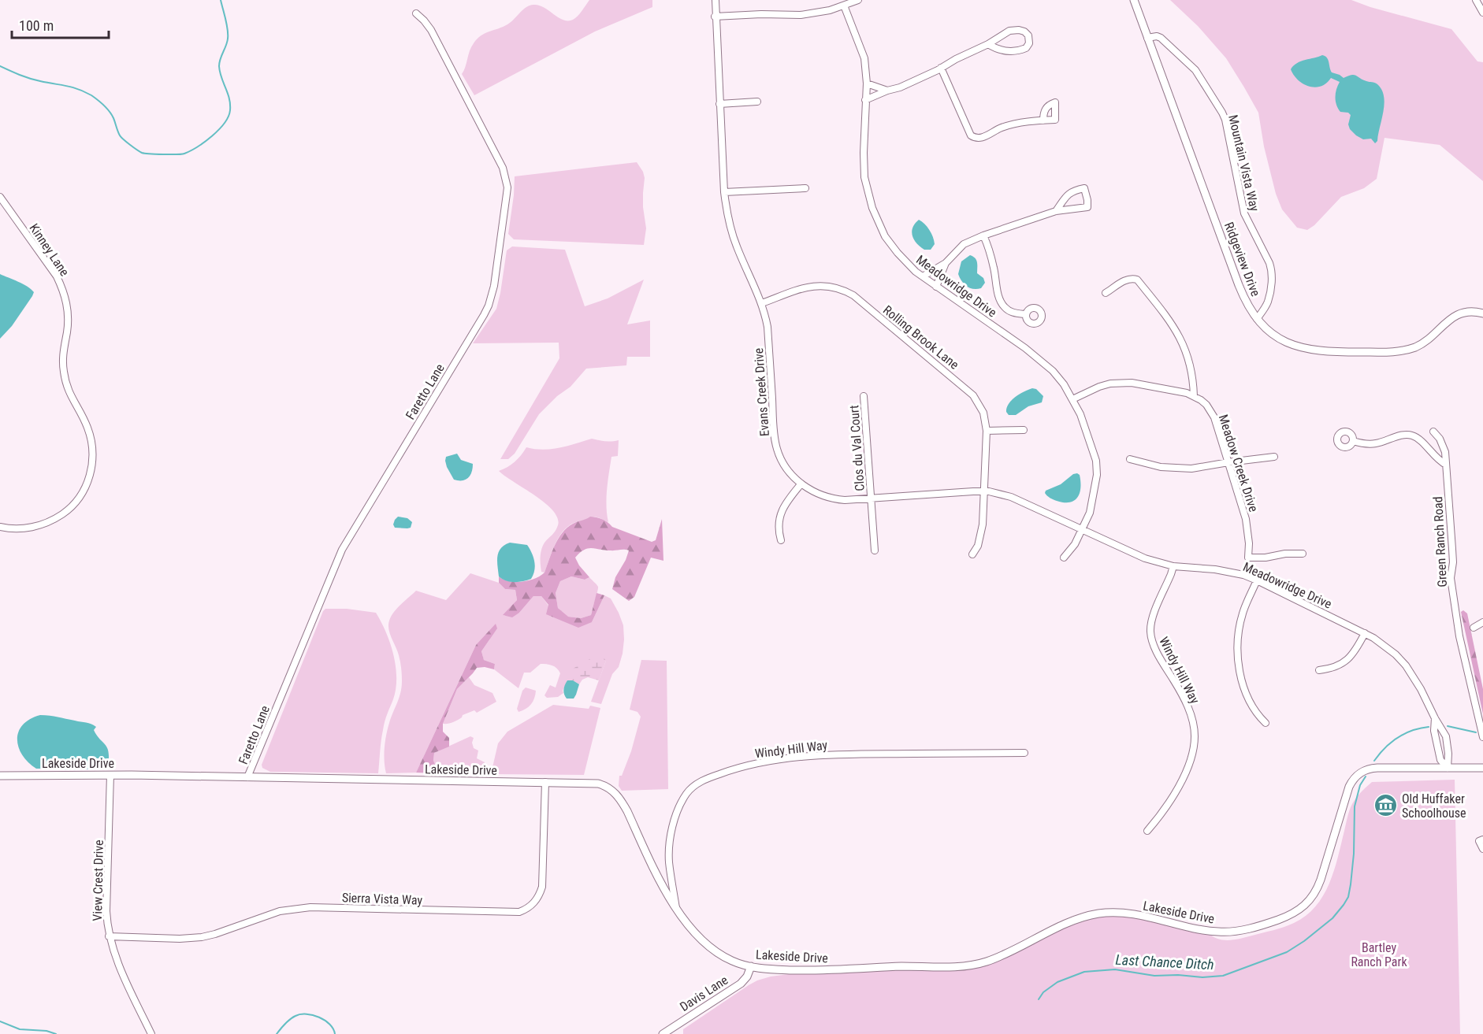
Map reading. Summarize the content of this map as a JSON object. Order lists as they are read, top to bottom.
{
  "streets": {
    "street": [
      "Mountain Vista Way",
      "Kinney Lane",
      "Ridgeview Drive",
      "Meadowridge Drive",
      "Rolling Brook Lane",
      "Faretto Lane",
      "Evans Creek Drive",
      "Clos du Val Court",
      "Meadow Creek Drive",
      "Green Ranch Road",
      "Windy Hill Way",
      "Lakeside Drive",
      "View Crest Drive",
      "Sierra Vista Way",
      "Davis Lane"
    ]
  },
  "crossings": [
    ["Mountain Vista Way", "Ridgeview Drive"],
    ["Meadowridge Drive", "Evans Creek Drive"],
    ["Meadowridge Drive", "Meadow Creek Drive"],
    ["Meadowridge Drive", "Windy Hill Way"],
    ["Rolling Brook Lane", "Evans Creek Drive"],
    ["Faretto Lane", "Lakeside Drive"],
    ["Evans Creek Drive", "Clos du Val Court"],
    ["Windy Hill Way", "Lakeside Drive"],
    ["Lakeside Drive", "View Crest Drive"],
    ["Lakeside Drive", "Sierra Vista Way"],
    ["Lakeside Drive", "Davis Lane"],
    ["View Crest Drive", "Sierra Vista Way"]
  ],
  "water": ["Last Chance Ditch"],
  "parks": ["Bartley Ranch Park"],
  "places": {
    "museum": ["Old Huffaker Schoolhouse"]
  },
  "scale_bar": "100 m"
}
